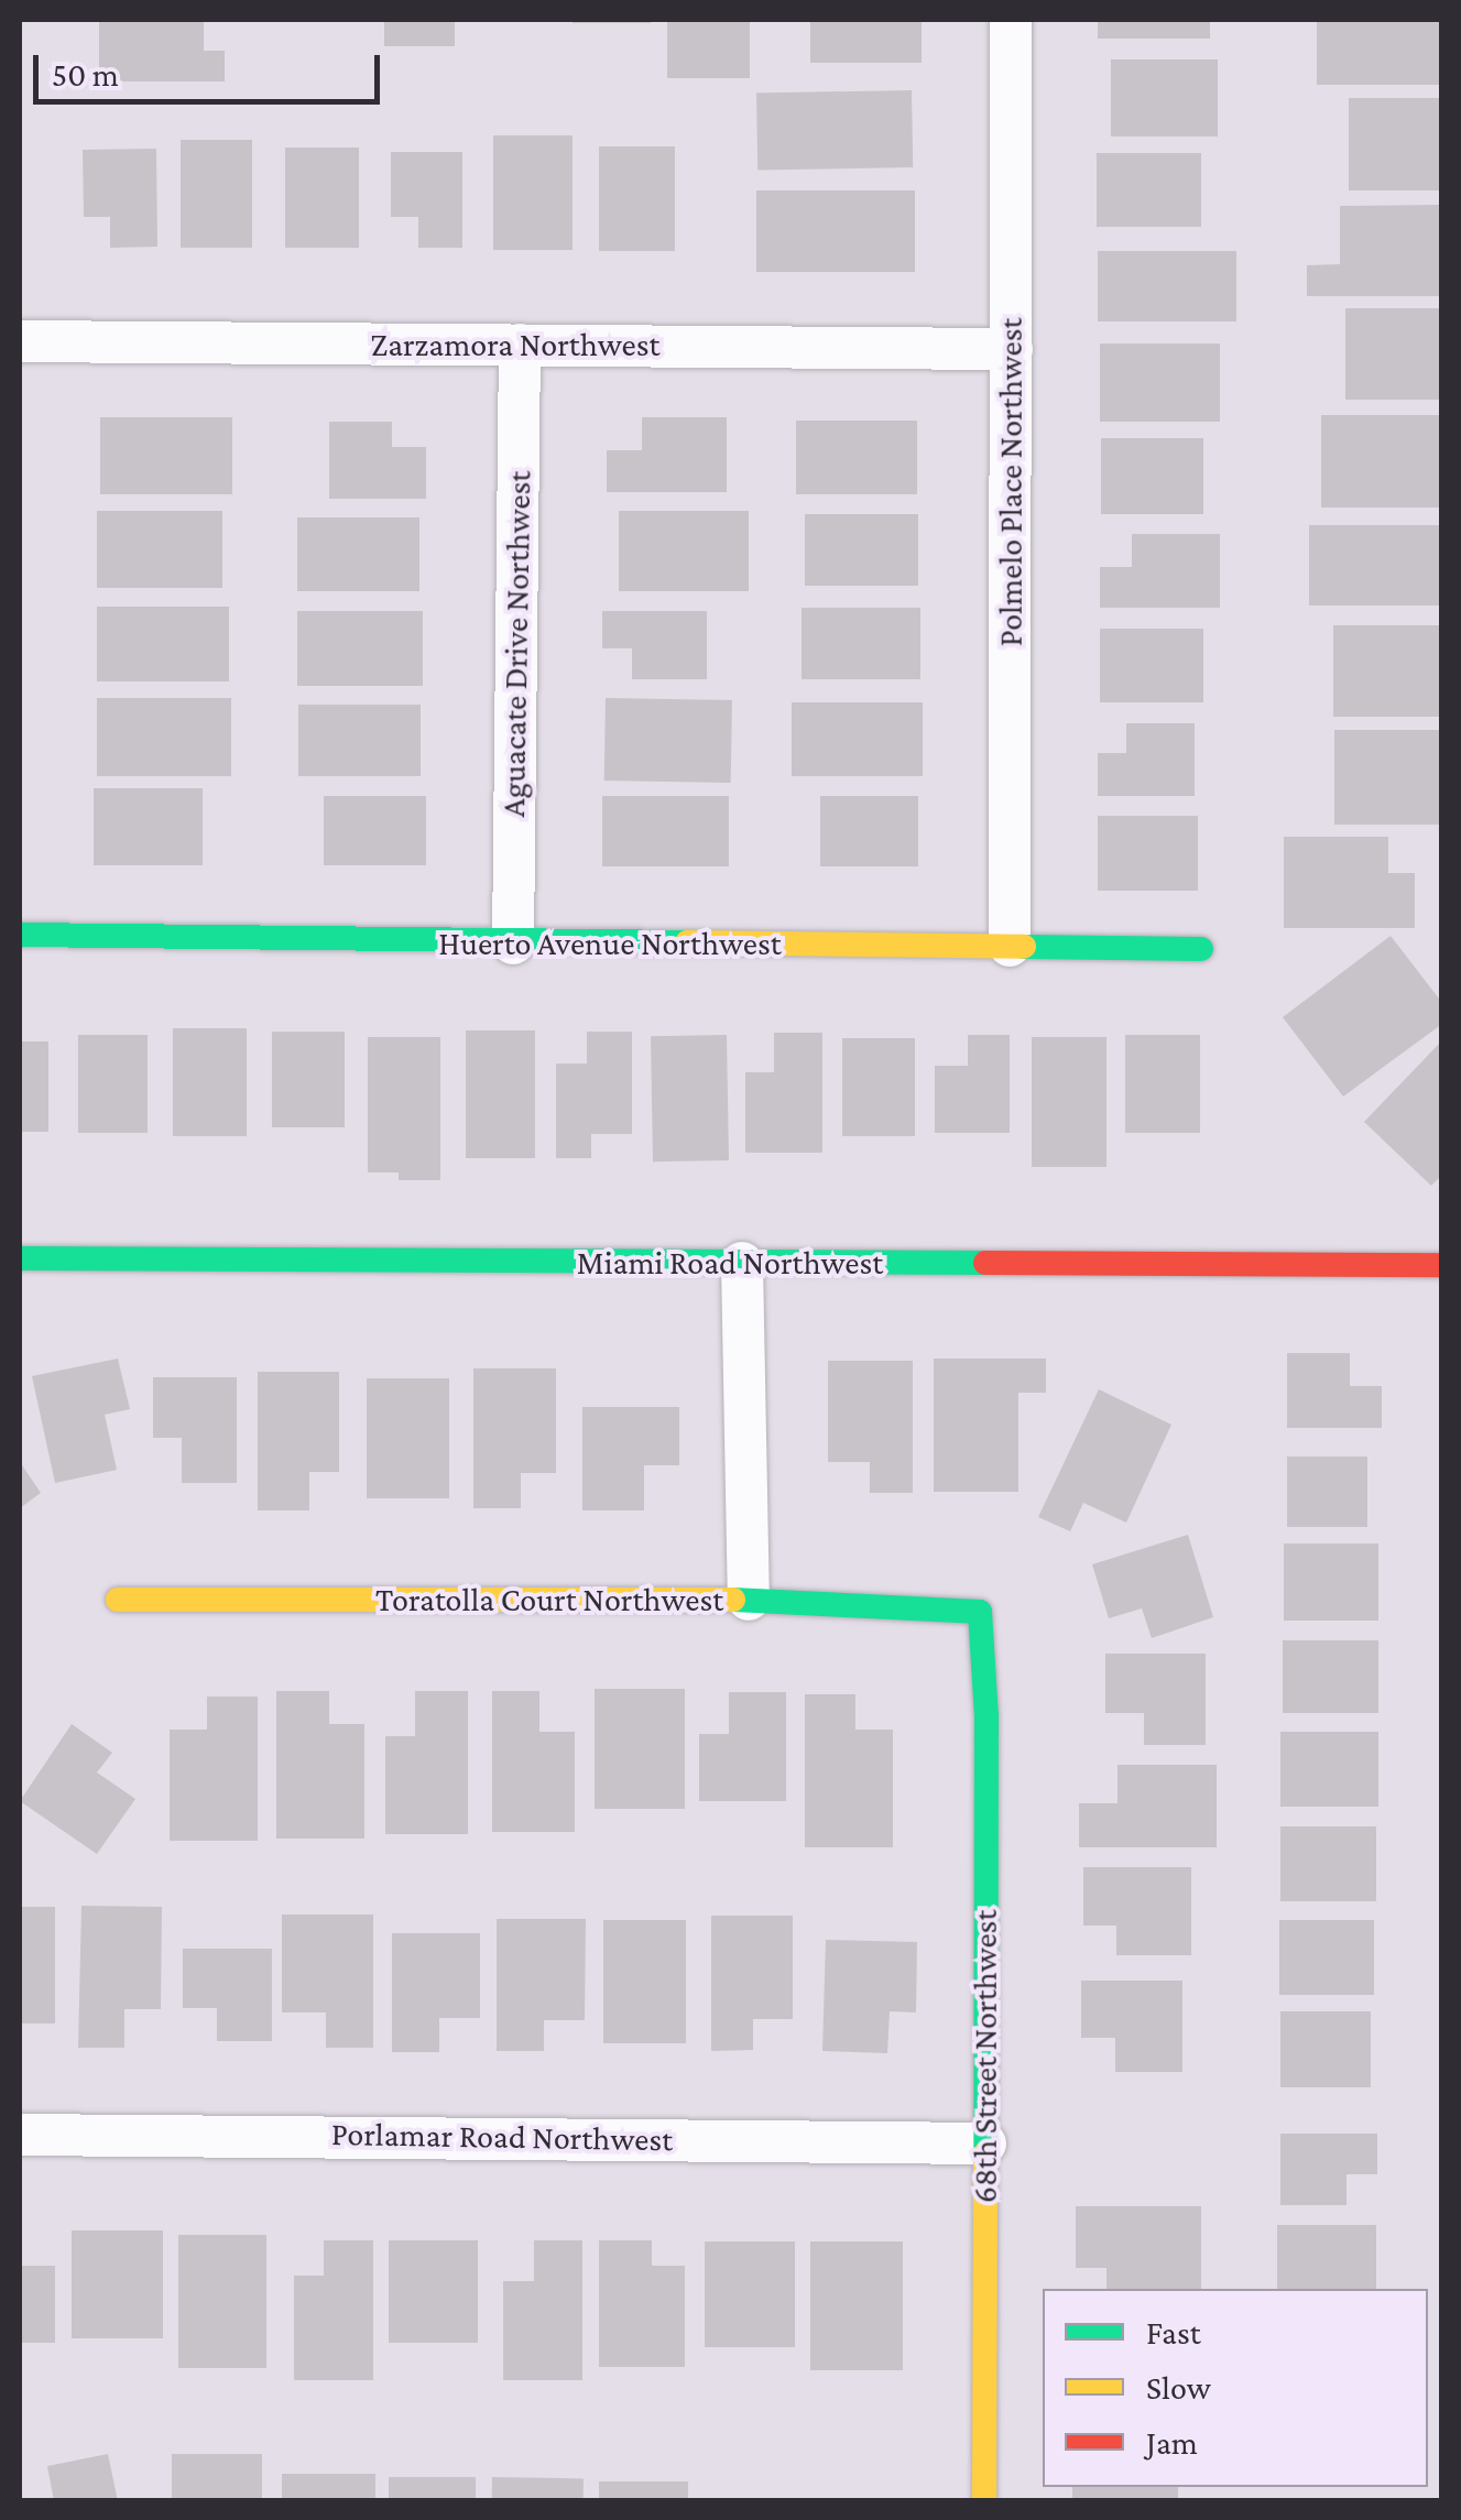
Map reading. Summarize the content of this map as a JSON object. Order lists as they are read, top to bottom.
{
  "streets": {
    "street": [
      "Zarzamora Northwest",
      "Polmelo Place Northwest",
      "Aguacate Drive Northwest",
      "Huerto Avenue Northwest",
      "Miami Road Northwest",
      "Toratolla Court Northwest",
      "68th Street Northwest",
      "Porlamar Road Northwest"
    ]
  },
  "crossings": [
    ["Zarzamora Northwest", "Polmelo Place Northwest"],
    ["Zarzamora Northwest", "Aguacate Drive Northwest"],
    ["Polmelo Place Northwest", "Huerto Avenue Northwest"],
    ["Aguacate Drive Northwest", "Huerto Avenue Northwest"],
    ["Toratolla Court Northwest", "68th Street Northwest"],
    ["68th Street Northwest", "Porlamar Road Northwest"]
  ],
  "legend": ["Fast", "Slow", "Jam"],
  "scale_bar": "50 m"
}
